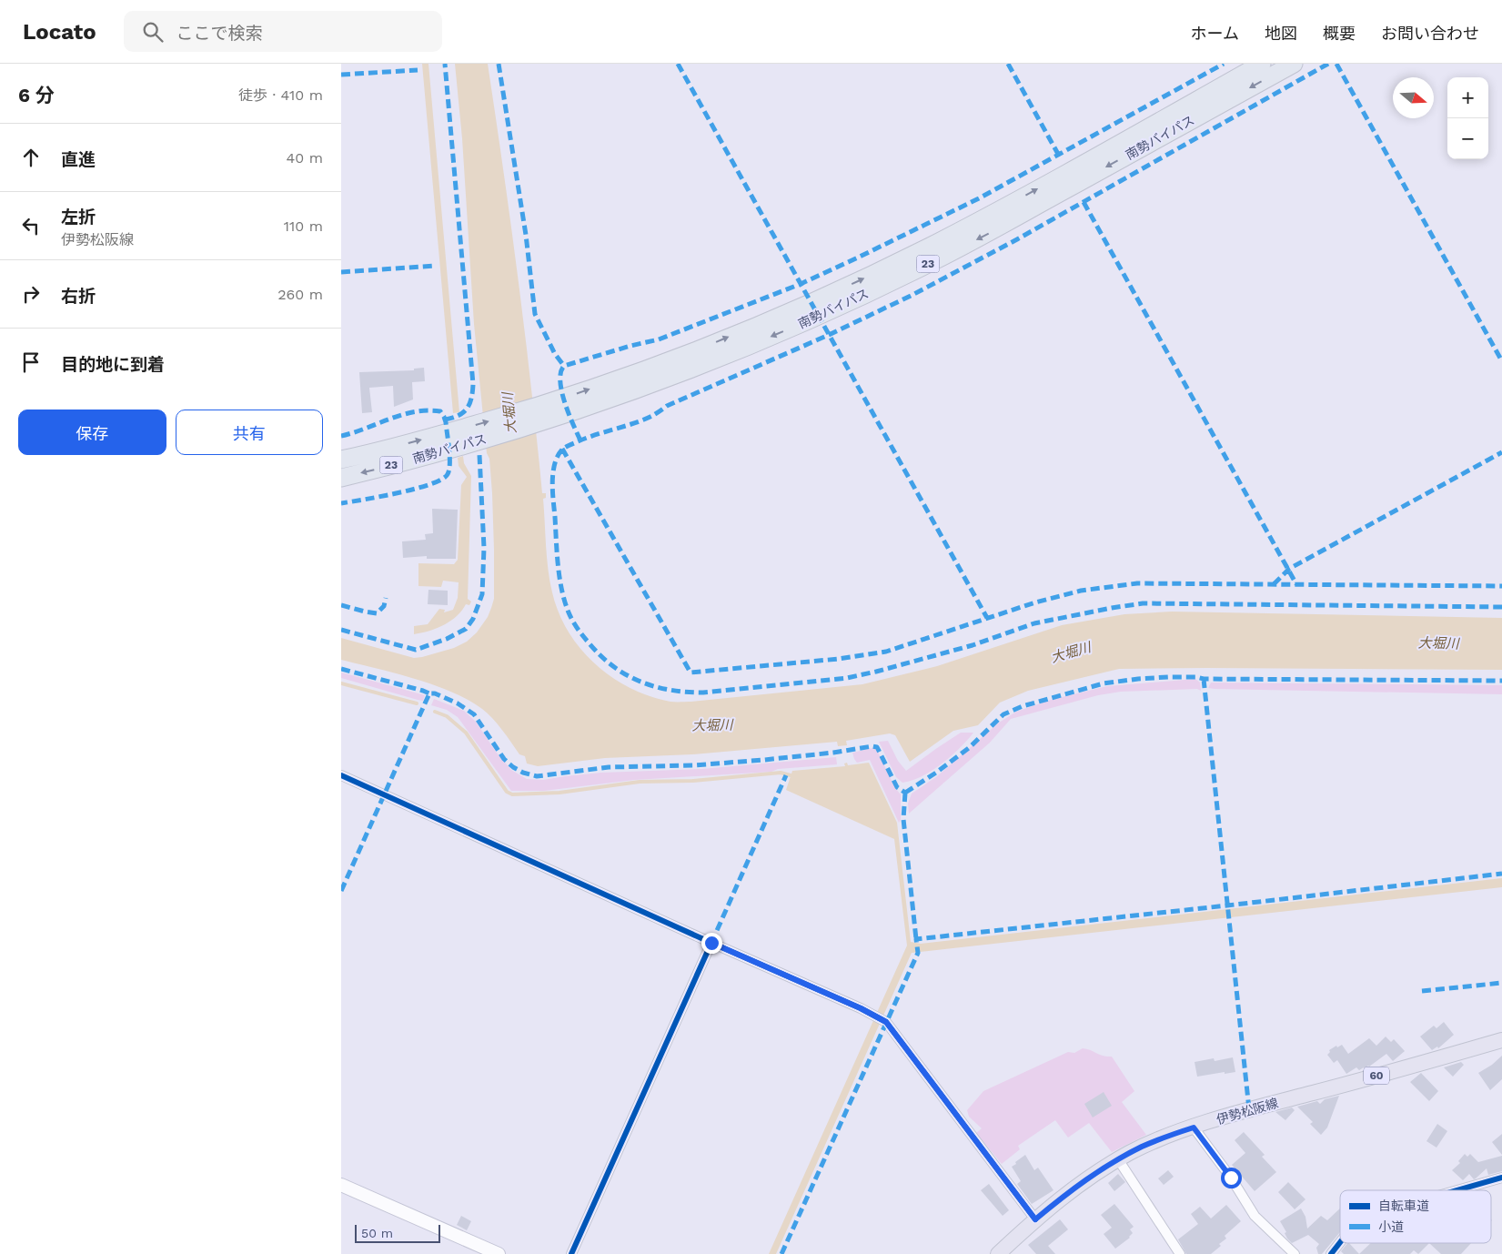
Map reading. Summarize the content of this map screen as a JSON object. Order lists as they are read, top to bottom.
{
  "streets": {
    "highway": ["南勢バイパス", "23"],
    "main road": ["60", "伊勢松阪線"]
  },
  "water": ["大堀川"],
  "legend": ["自転車道", "小道"],
  "scale_bar": "50 m",
  "north": "right",
  "page": {
    "header": "Locato",
    "search": "ここで検索",
    "nav": [
      "ホーム",
      "地図",
      "概要",
      "お問い合わせ"
    ],
    "heading": ["6 分", "徒歩 · 410 m"],
    "map_buttons": ["+", "−"],
    "list": [
      ["直進", "40 m"],
      ["左折", "伊勢松阪線", "110 m"],
      ["右折", "260 m"],
      "目的地に到着"
    ],
    "buttons": ["保存", "共有"],
    "scale": "50 m"
  }
}
